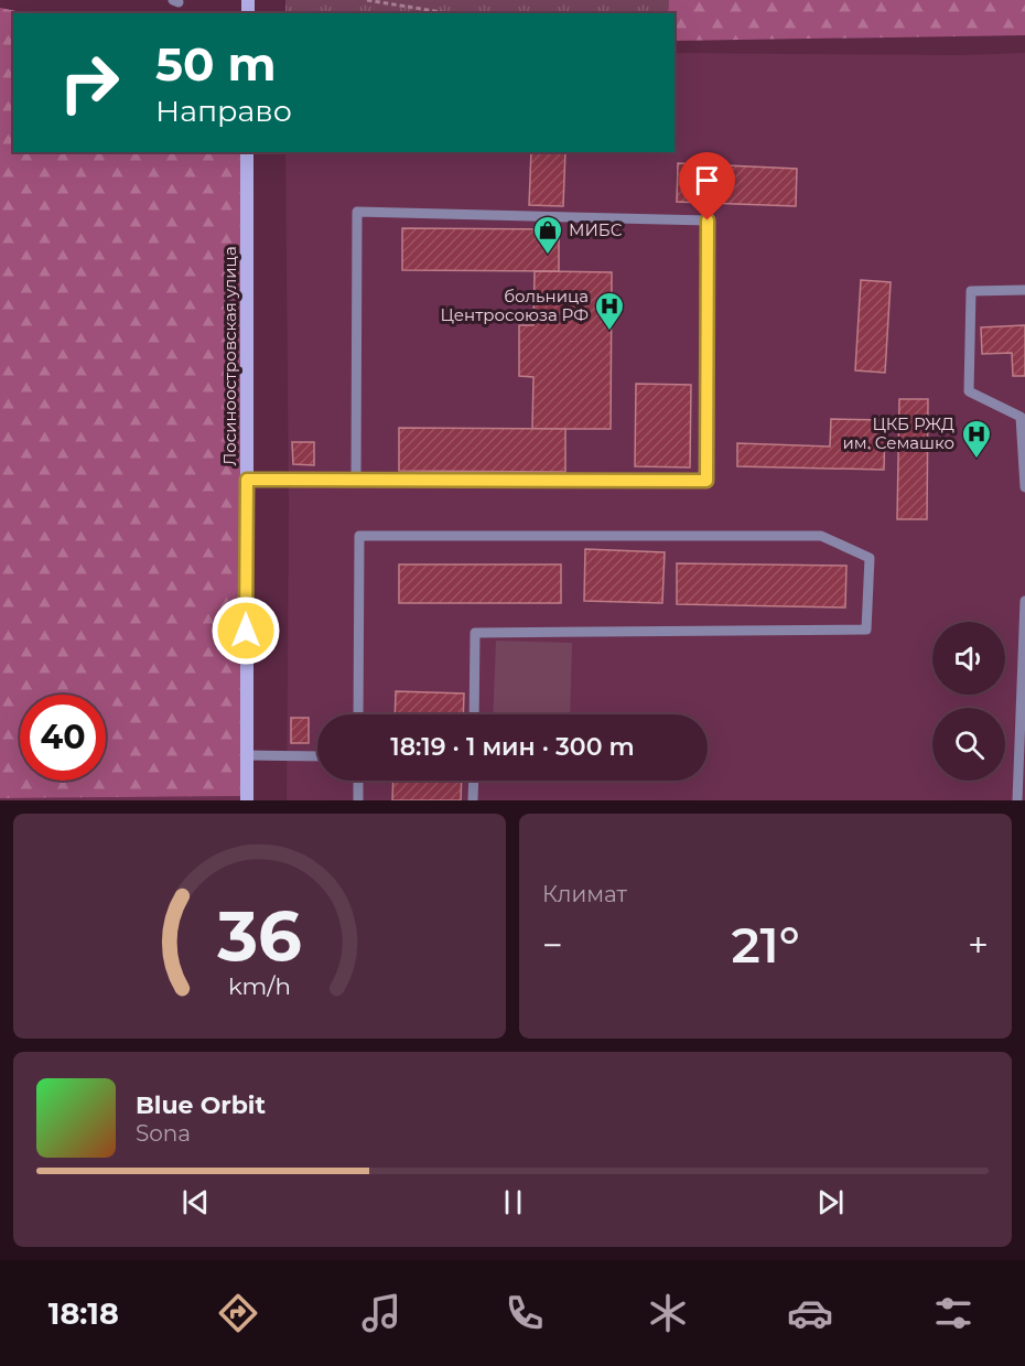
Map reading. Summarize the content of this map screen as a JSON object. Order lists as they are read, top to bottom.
{
  "streets": {
    "street": ["Лосиноостровская улица"]
  },
  "places": {
    "shop": ["МИБС"],
    "hospital": ["больница Центросоюза РФ", "ЦКБ РЖД им. Семашко"]
  },
  "page": {
    "turn": ["50 m", "Направо"],
    "limit": "40",
    "trip": "18:19 · 1 мин · 300 m",
    "tile": "Климат",
    "heat": ["−", "21°", "+"],
    "song": ["Blue Orbit", "Sona"],
    "tabs": "18:18",
    "gauge": ["36", "km/h"]
  }
}
